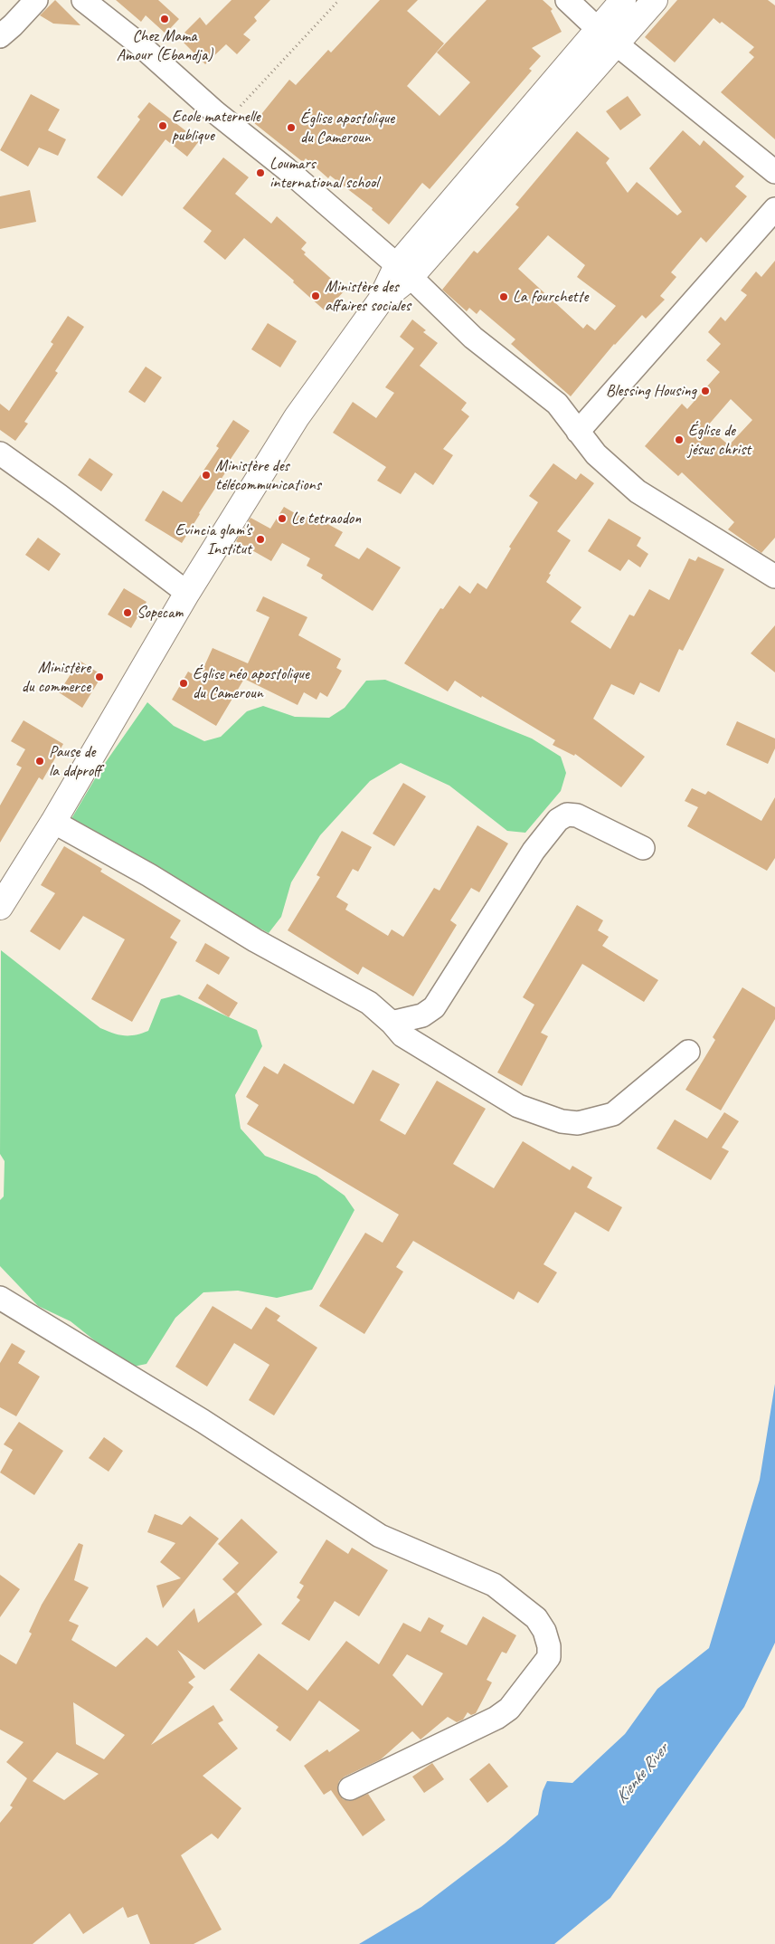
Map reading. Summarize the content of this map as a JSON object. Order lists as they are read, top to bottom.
{
  "water": ["Kienke River"],
  "places": [
    "Chez Mama Amour (Ebandja)",
    "Ecole maternelle publique",
    "Église apostolique du Cameroun",
    "Loumars international school",
    "Ministère des affaires sociales",
    "La fourchette",
    "Blessing Housing",
    "Église de jésus christ",
    "Ministère des télécommunications",
    "Le tetraodon",
    "Evincia glam's Institut",
    "Sopecam",
    "Ministère du commerce",
    "Église néo apostolique du Cameroun",
    "Pause de la ddproff"
  ]
}
